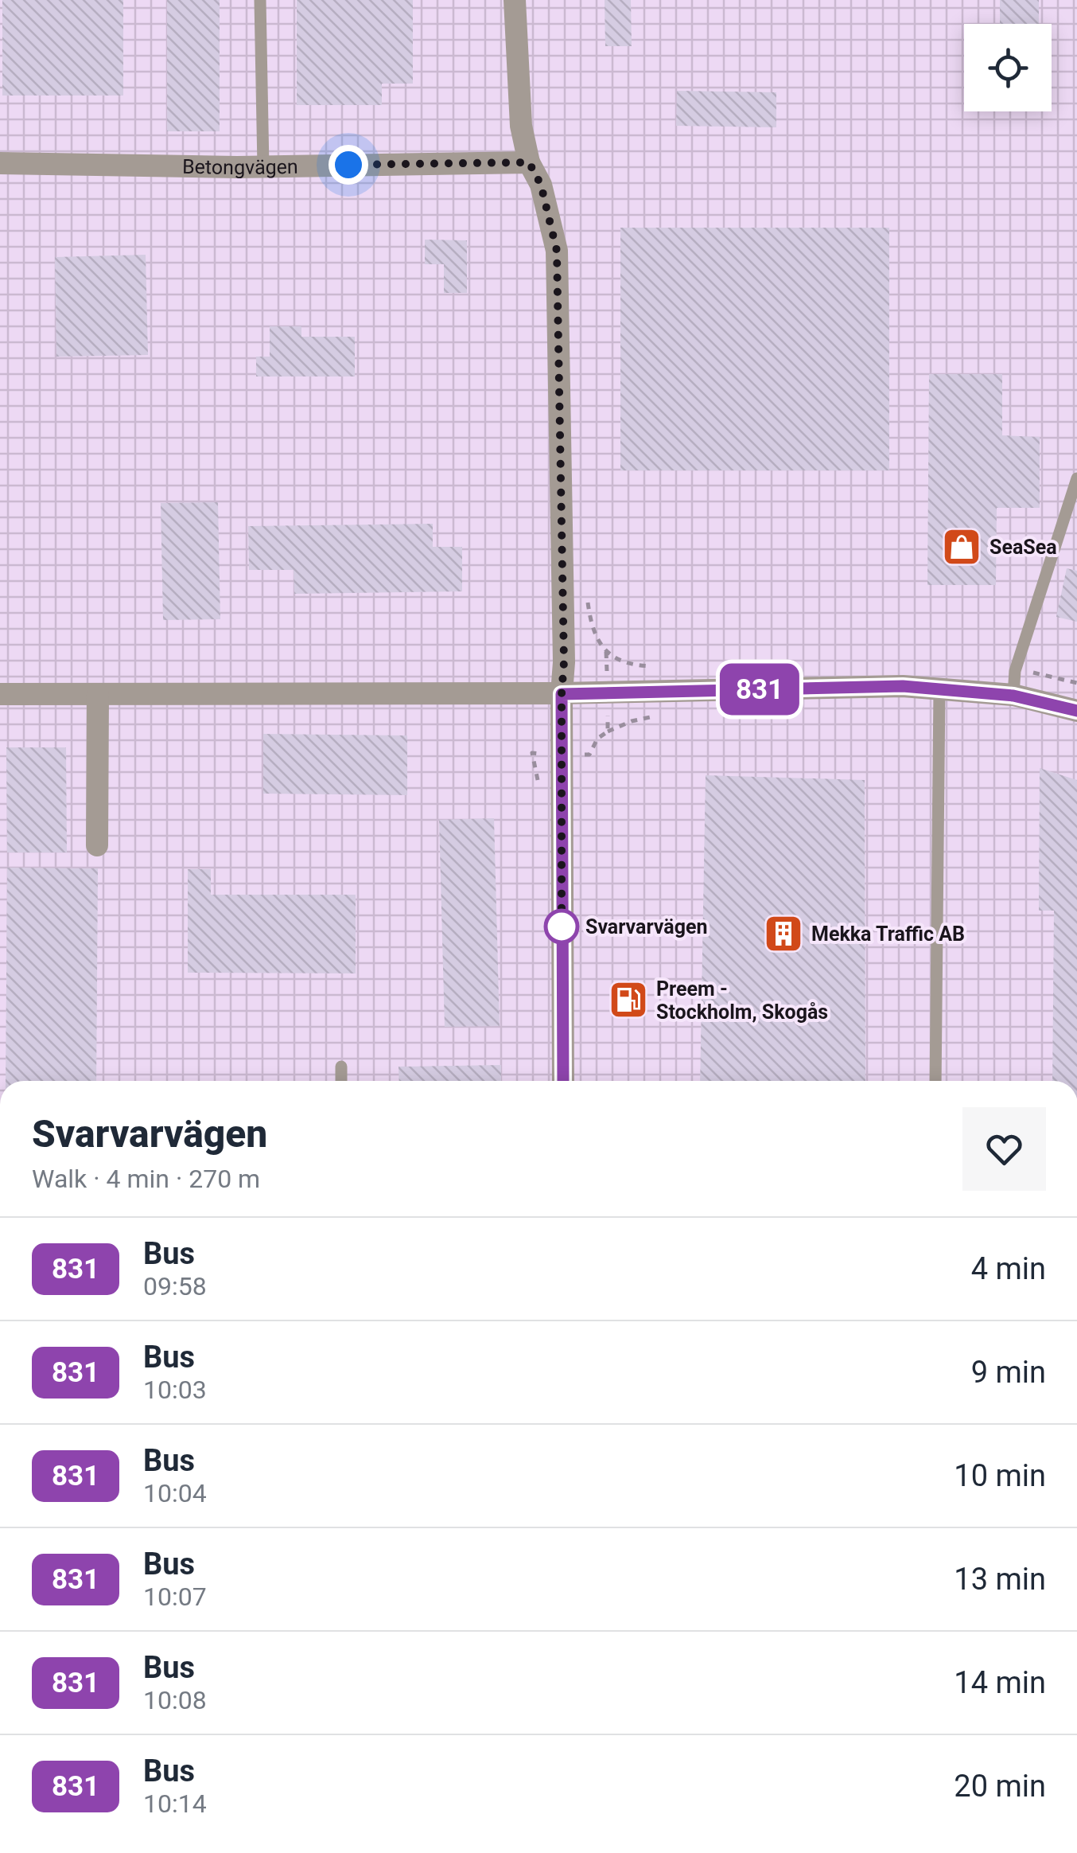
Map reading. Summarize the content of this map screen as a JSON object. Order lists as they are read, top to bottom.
{
  "streets": {
    "street": ["Betongvägen"]
  },
  "places": {
    "shop": ["SeaSea"],
    "other": ["Svarvarvägen"],
    "building": ["Mekka Traffic AB"],
    "fuel station": ["Preem - Stockholm, Skogås"]
  },
  "lines": ["bus line 831"],
  "page": {
    "on_map": "831",
    "heading": ["Svarvarvägen", "Walk · 4 min · 270 m"],
    "list": [
      {
        "mark": "831",
        "name": "Bus",
        "note": "09:58",
        "value": "4 min"
      },
      {
        "mark": "831",
        "name": "Bus",
        "note": "10:03",
        "value": "9 min"
      },
      {
        "mark": "831",
        "name": "Bus",
        "note": "10:04",
        "value": "10 min"
      },
      {
        "mark": "831",
        "name": "Bus",
        "note": "10:07",
        "value": "13 min"
      },
      {
        "mark": "831",
        "name": "Bus",
        "note": "10:08",
        "value": "14 min"
      },
      {
        "mark": "831",
        "name": "Bus",
        "note": "10:14",
        "value": "20 min"
      }
    ]
  }
}
